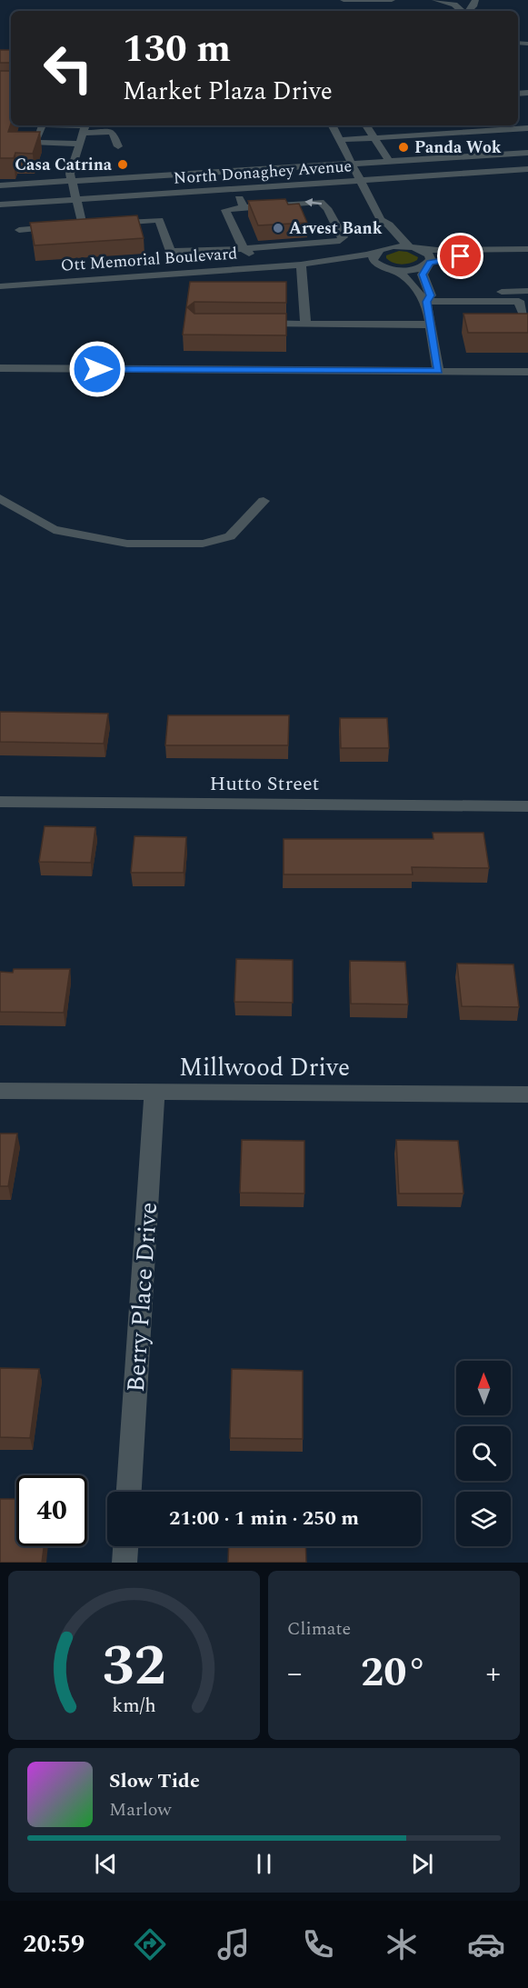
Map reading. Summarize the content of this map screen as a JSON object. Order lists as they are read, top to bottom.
{
  "streets": {
    "street": [
      "North Donaghey Avenue",
      "Ott Memorial Boulevard",
      "Hutto Street",
      "Millwood Drive",
      "Berry Place Drive"
    ]
  },
  "crossings": [
    ["Millwood Drive", "Berry Place Drive"]
  ],
  "places": ["Panda Wok", "Casa Catrina", "Arvest Bank"],
  "north": "top",
  "page": {
    "turn": ["130 m", "Market Plaza Drive"],
    "limit": "40",
    "trip": "21:00 · 1 min · 250 m",
    "tile": "Climate",
    "heat": ["−", "20°", "+"],
    "song": ["Slow Tide", "Marlow"],
    "tabs": "20:59",
    "gauge": ["32", "km/h"]
  }
}
